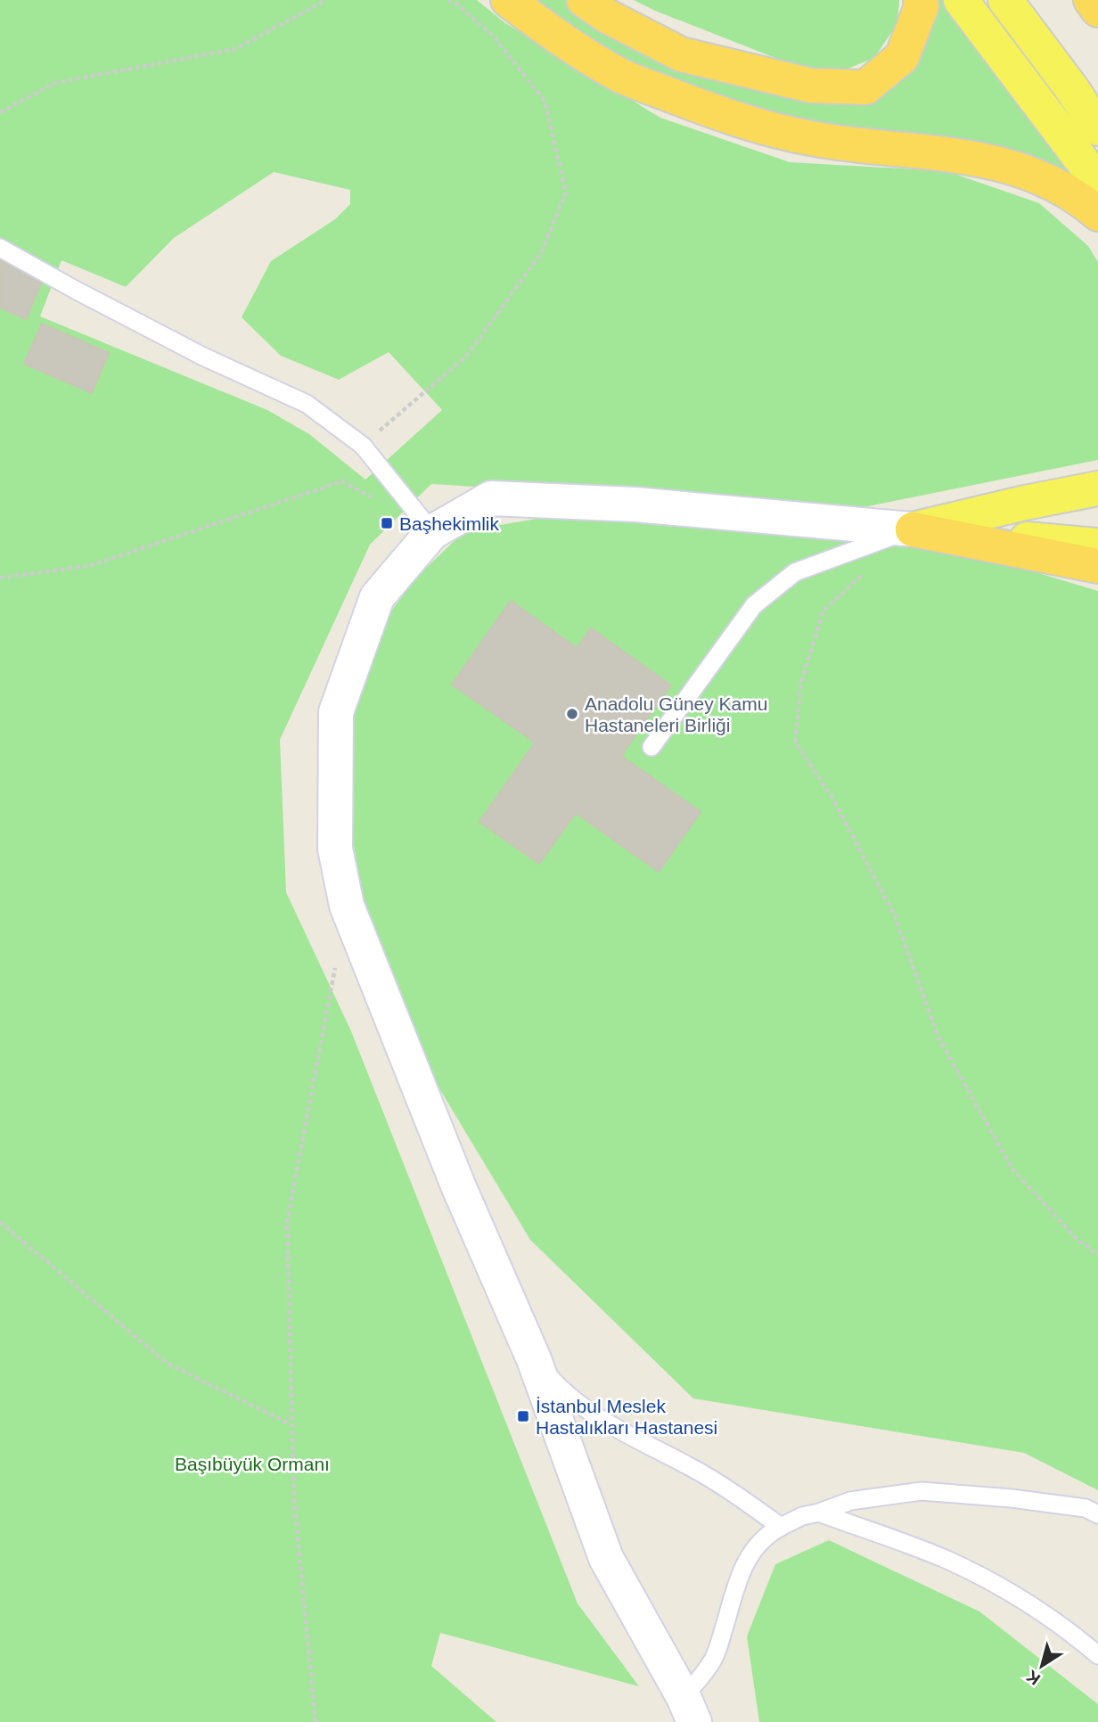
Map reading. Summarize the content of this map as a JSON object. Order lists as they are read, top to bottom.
{
  "parks": ["Başıbüyük Ormanı"],
  "places": {
    "transit": ["Başhekimlik", "İstanbul Meslek Hastalıkları Hastanesi"],
    "other": ["Anadolu Güney Kamu Hastaneleri Birliği"]
  },
  "north": "bottom left"
}
